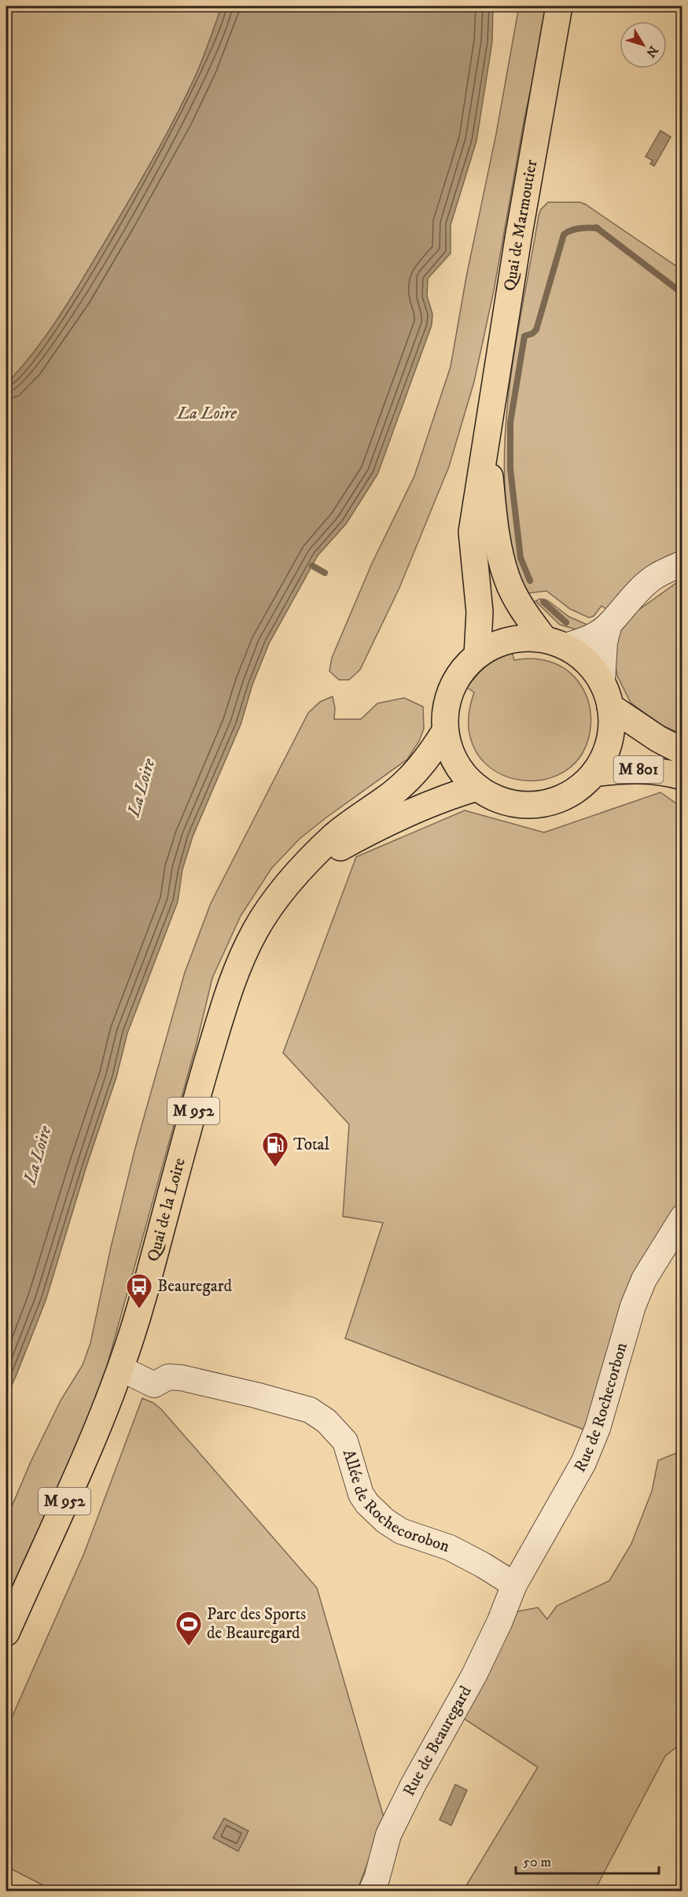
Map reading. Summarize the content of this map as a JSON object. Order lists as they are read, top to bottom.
{
  "streets": {
    "main road": [
      "Quai de Marmoutier",
      "M 801",
      "M 952",
      "Quai de la Loire"
    ],
    "street": ["Rue de Rochecorbon", "Allée de Rochecorobon", "Rue de Beauregard"]
  },
  "crossings": [
    ["Quai de Marmoutier", "M 801"],
    ["Quai de Marmoutier", "M 952"],
    ["M 801", "M 952"],
    ["M 952", "Quai de la Loire"],
    ["Quai de la Loire", "Allée de Rochecorobon"],
    ["Rue de Rochecorbon", "Allée de Rochecorobon"],
    ["Rue de Rochecorbon", "Rue de Beauregard"],
    ["Allée de Rochecorobon", "Rue de Beauregard"]
  ],
  "water": ["La Loire"],
  "places": {
    "fuel station": ["Total"],
    "bus stop": ["Beauregard"],
    "sports": ["Parc des Sports de Beauregard"]
  },
  "scale_bar": "50 m",
  "north": "bottom right"
}
